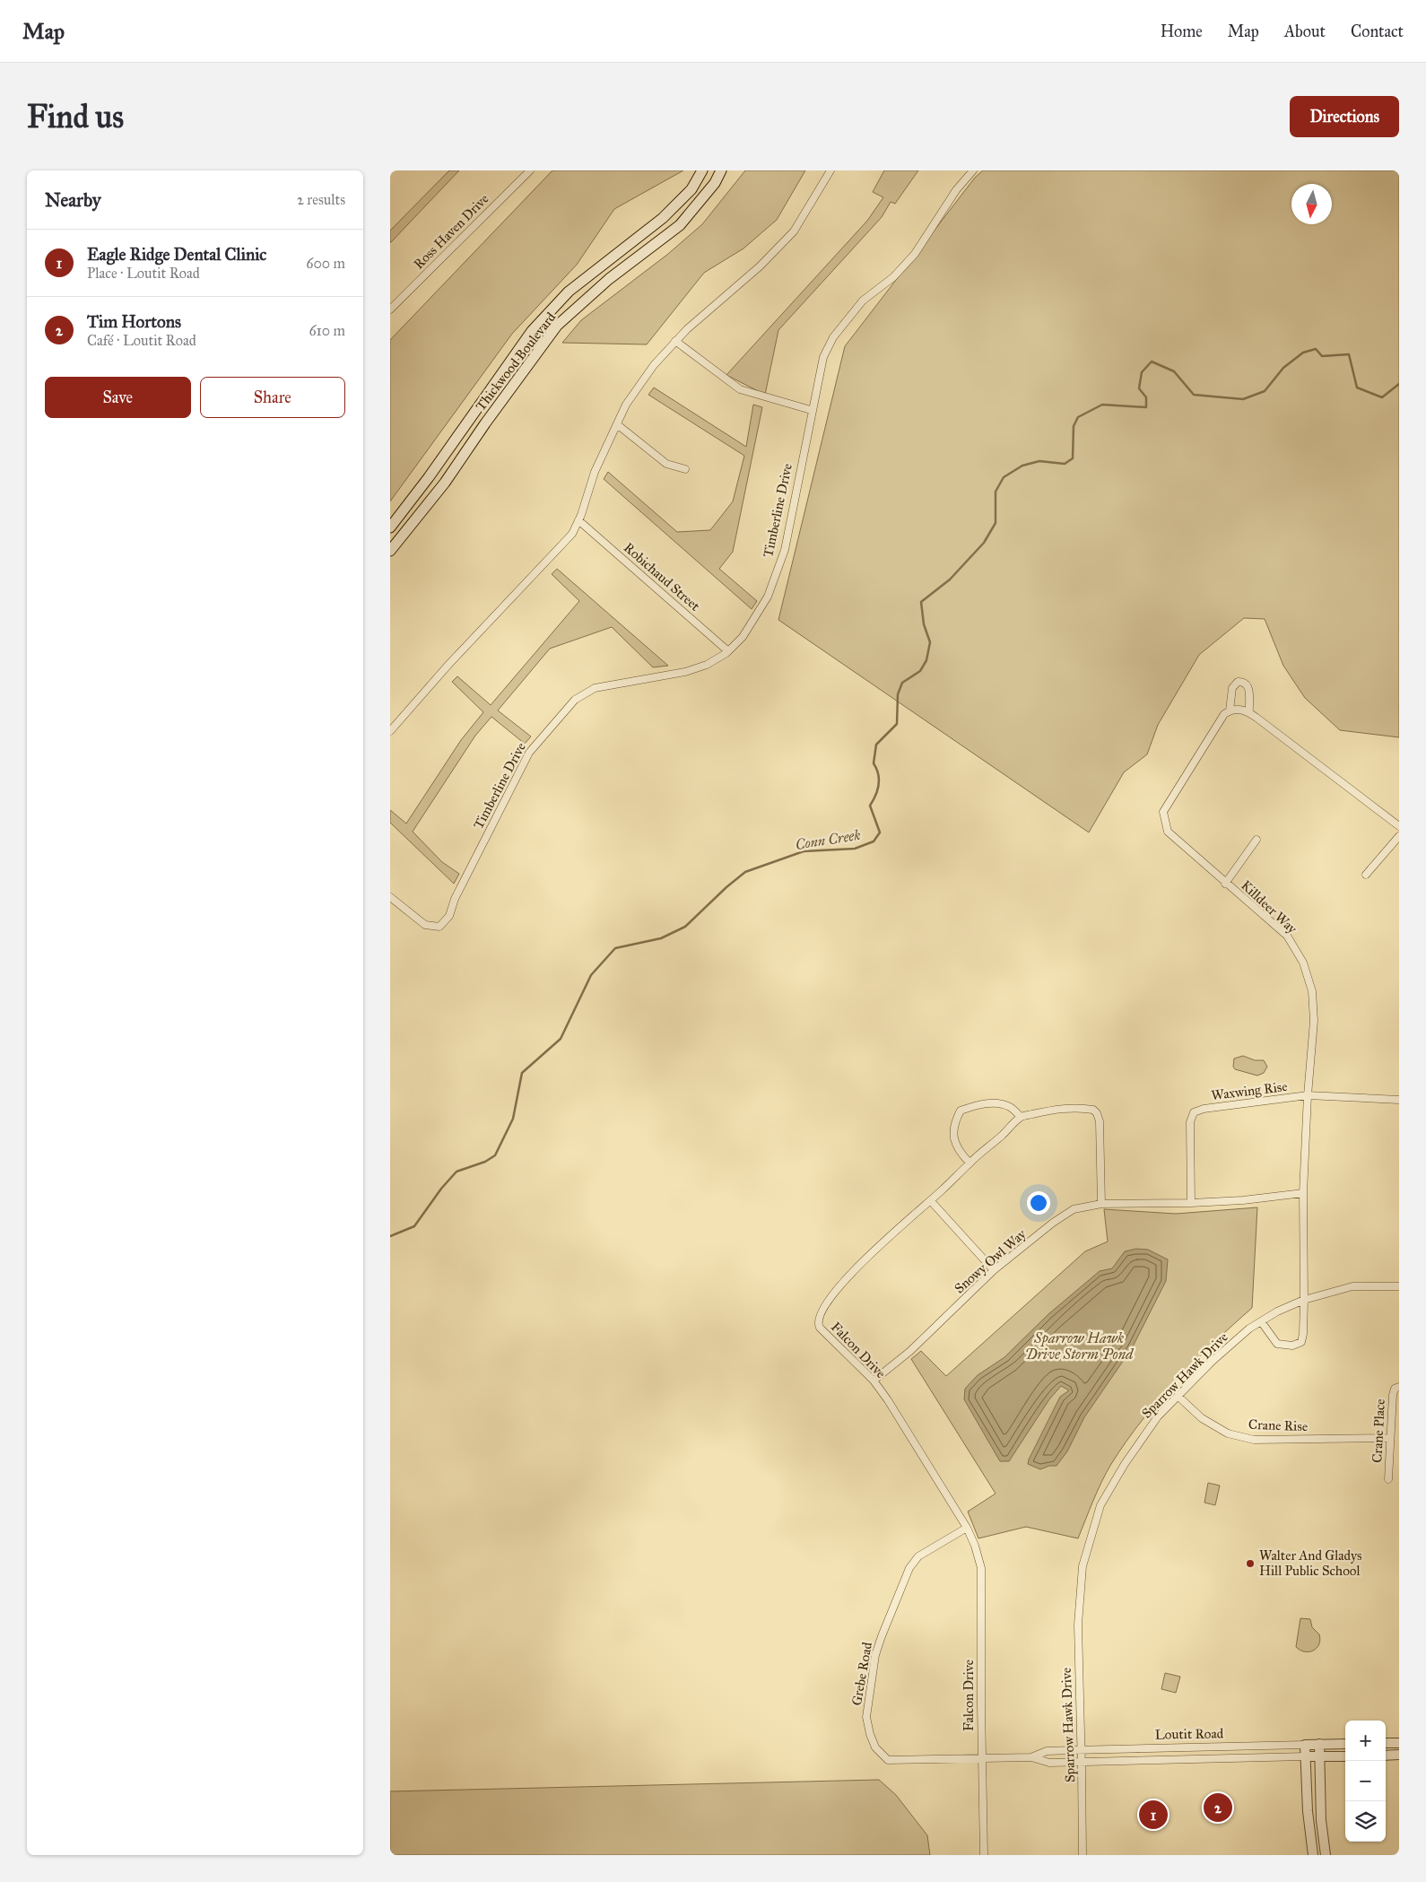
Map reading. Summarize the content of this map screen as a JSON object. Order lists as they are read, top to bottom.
{
  "streets": {
    "main road": ["Thickwood Boulevard"],
    "street": [
      "Ross Haven Drive",
      "Timberline Drive",
      "Robichaud Street",
      "Killdeer Way",
      "Waxwing Rise",
      "Snowy Owl Way",
      "Falcon Drive",
      "Sparrow Hawk Drive",
      "Crane Rise",
      "Crane Place",
      "Grebe Road",
      "Loutit Road"
    ]
  },
  "crossings": [
    ["Timberline Drive", "Robichaud Street"],
    ["Killdeer Way", "Waxwing Rise"],
    ["Killdeer Way", "Snowy Owl Way"],
    ["Killdeer Way", "Sparrow Hawk Drive"],
    ["Waxwing Rise", "Snowy Owl Way"],
    ["Snowy Owl Way", "Falcon Drive"],
    ["Falcon Drive", "Grebe Road"],
    ["Falcon Drive", "Loutit Road"],
    ["Sparrow Hawk Drive", "Crane Rise"],
    ["Sparrow Hawk Drive", "Loutit Road"],
    ["Crane Rise", "Crane Place"],
    ["Grebe Road", "Loutit Road"]
  ],
  "water": ["Conn Creek", "Sparrow Hawk Drive Storm Pond"],
  "places": ["Walter And Gladys Hill Public School"],
  "north": "bottom",
  "page": {
    "header": "Map",
    "nav": [
      "Home",
      "Map",
      "About",
      "Contact"
    ],
    "buttons": [
      "Directions",
      ["Save", "Share"]
    ],
    "title": "Find us",
    "heading": ["Nearby", "2 results"],
    "list": [
      {
        "mark": "1",
        "name": "Eagle Ridge Dental Clinic",
        "note": "Place · Loutit Road",
        "value": "600 m"
      },
      {
        "mark": "2",
        "name": "Tim Hortons",
        "note": "Café · Loutit Road",
        "value": "610 m"
      }
    ],
    "map_buttons": ["+", "−"],
    "pins": ["2", "1"]
  }
}
